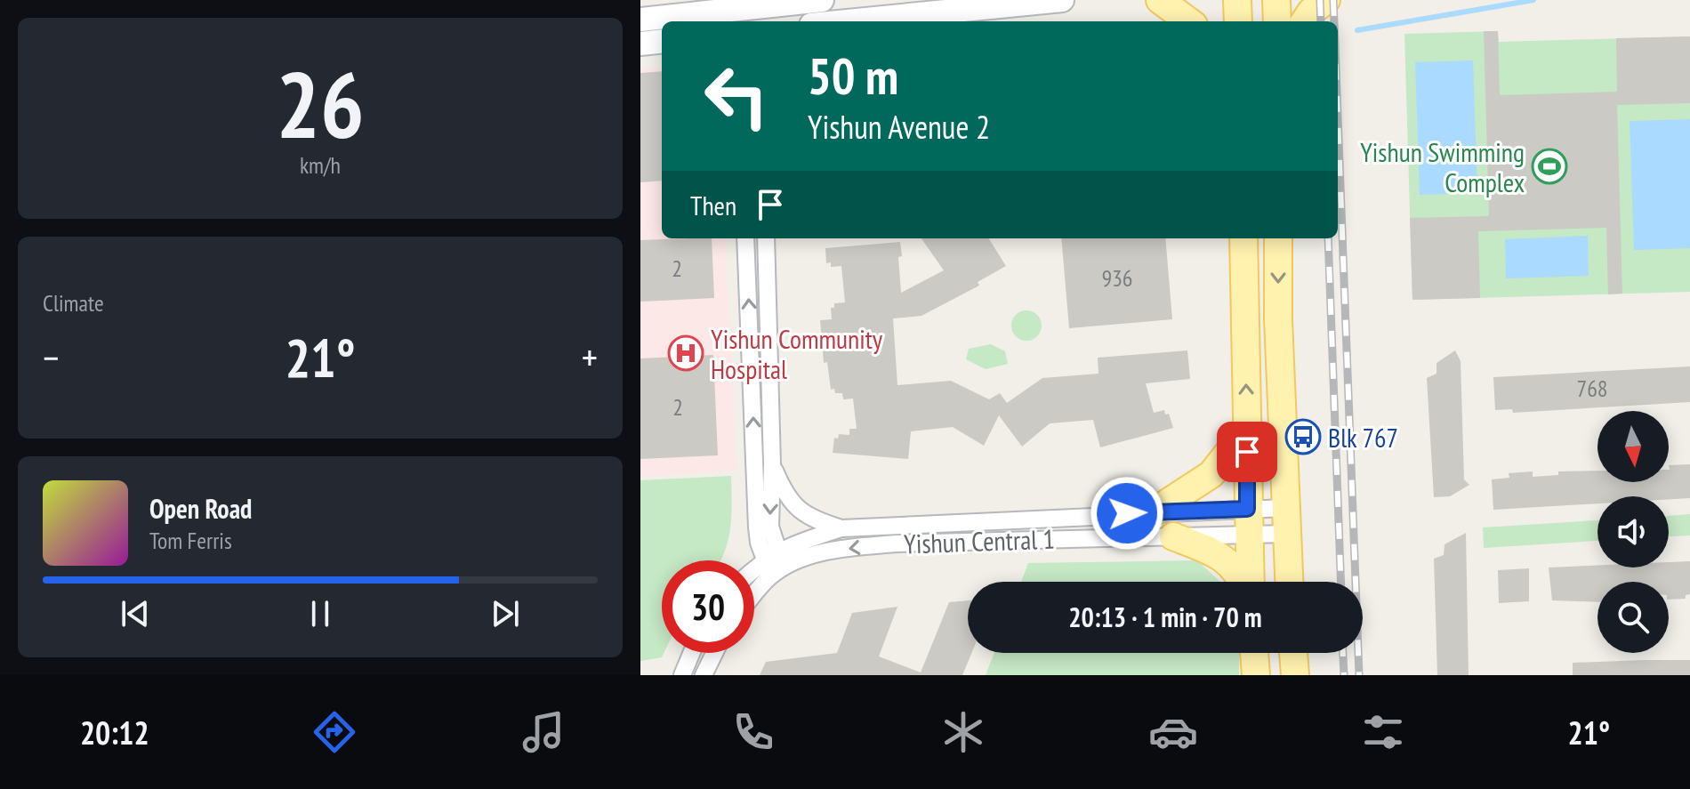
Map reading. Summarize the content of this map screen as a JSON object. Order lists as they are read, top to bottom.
{
  "streets": {
    "street": ["Yishun Central 1"]
  },
  "places": {
    "sports": ["Yishun Swimming Complex"],
    "hospital": ["Yishun Community Hospital"],
    "bus stop": ["Blk 767"]
  },
  "house_numbers": [
    "2",
    "936",
    "768",
    "2"
  ],
  "north": "bottom",
  "page": {
    "tile": [
      ["26", "km/h"],
      "Climate"
    ],
    "turn": ["50 m", "Yishun Avenue 2"],
    "then": "Then",
    "heat": ["−", "21°", "+"],
    "song": ["Open Road", "Tom Ferris"],
    "limit": "30",
    "trip": "20:13 · 1 min · 70 m",
    "tabs": ["20:12", "21°"]
  }
}
